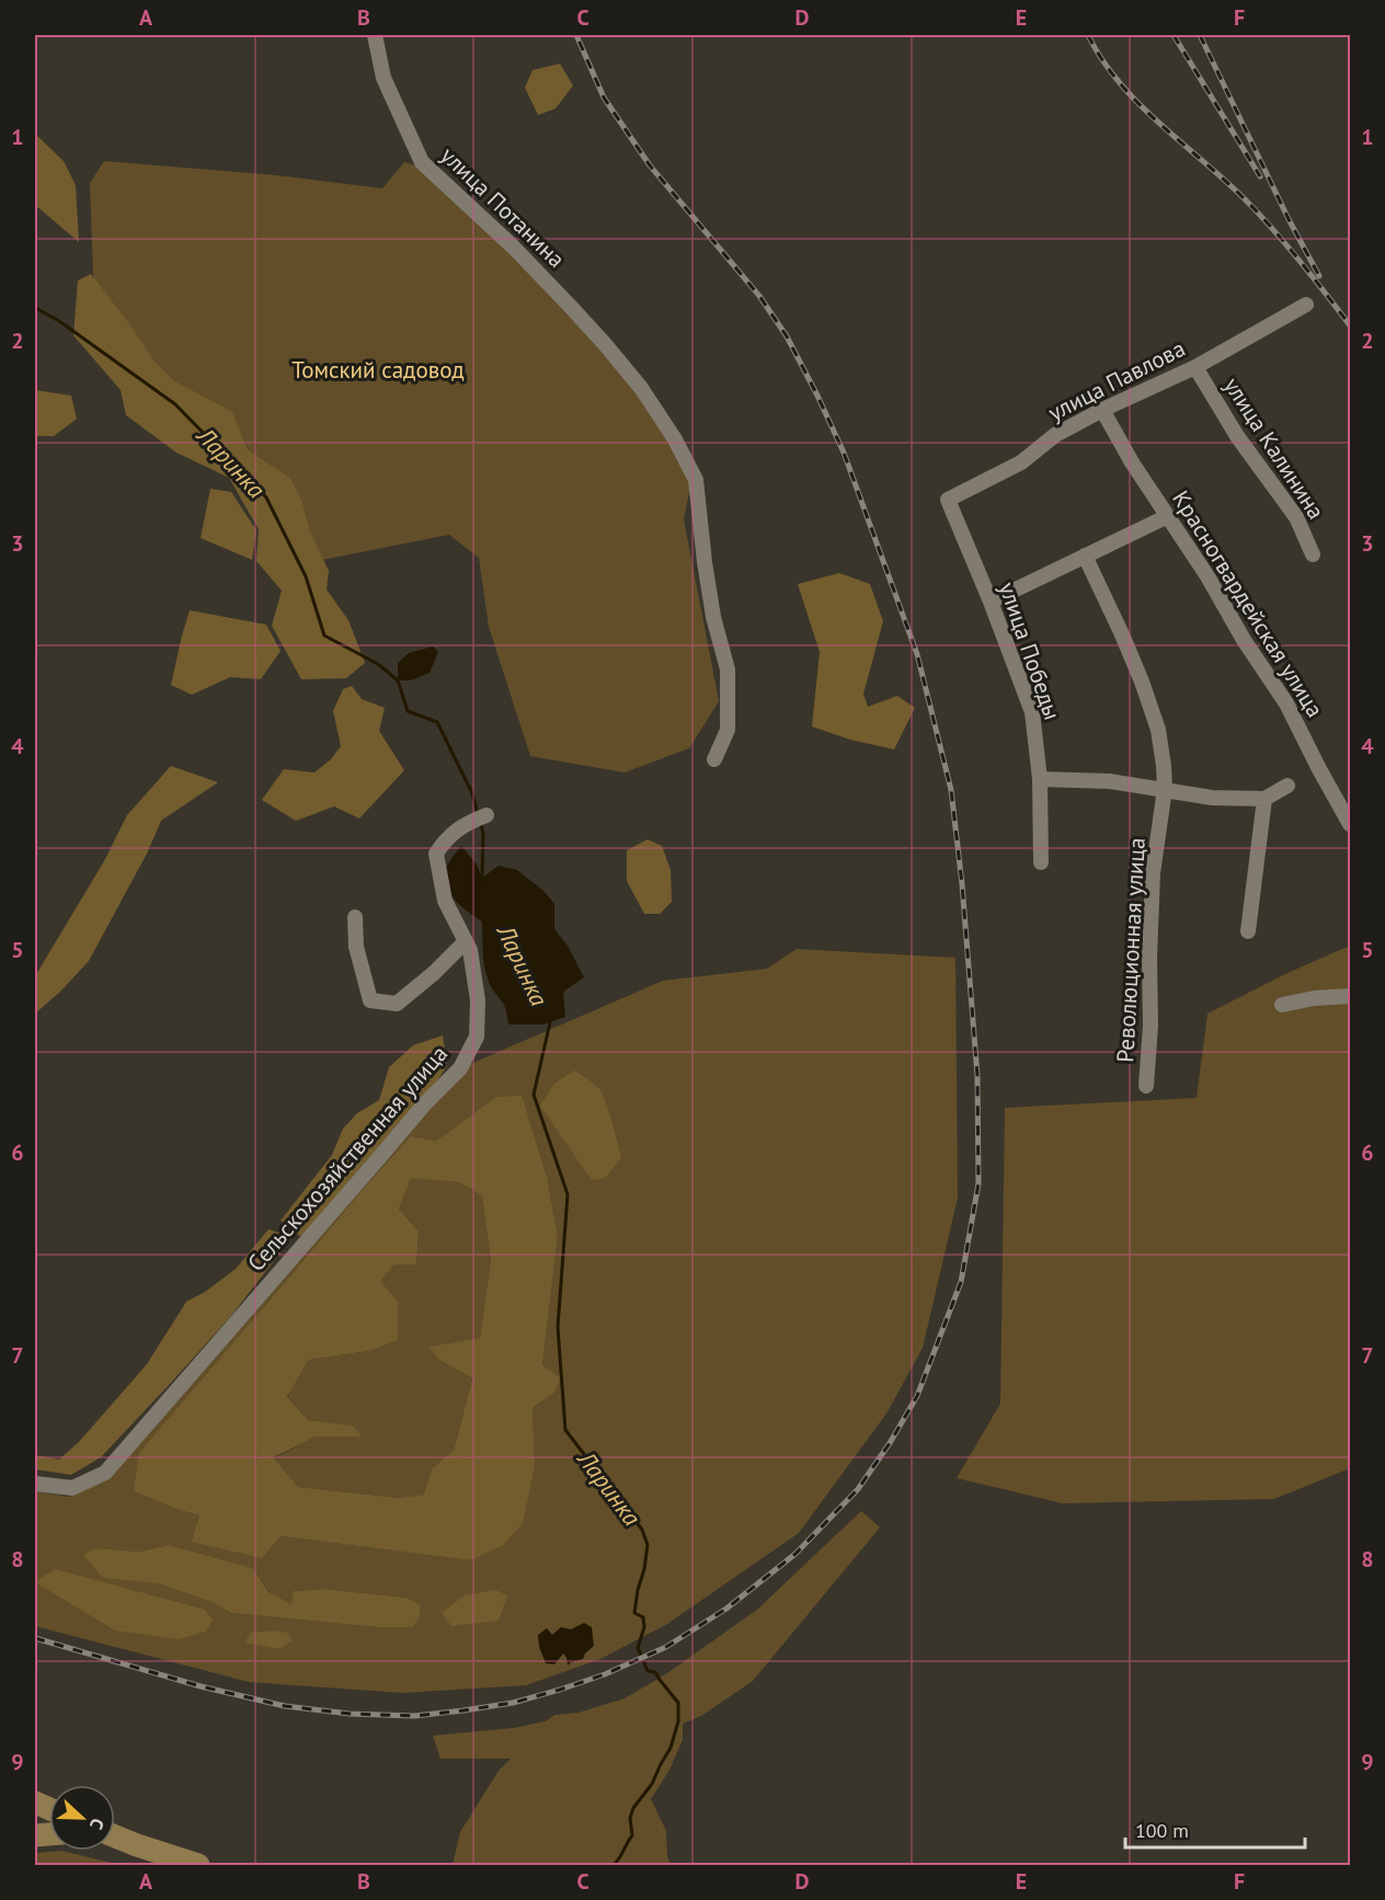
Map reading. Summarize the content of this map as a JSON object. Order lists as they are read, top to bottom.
{
  "streets": {
    "street": [
      "улица Потанина",
      "улица Павлова",
      "улица Калинина",
      "Красногвардейская улица",
      "улица Победы",
      "Революционная улица",
      "Сельскохозяйственная улица"
    ]
  },
  "crossings": [
    ["улица Павлова", "улица Калинина"],
    ["улица Павлова", "Красногвардейская улица"],
    ["улица Павлова", "улица Победы"]
  ],
  "water": ["Ларинка"],
  "parks": ["Томский садовод"],
  "scale_bar": "100 m",
  "north": "right",
  "grid": {
    "columns": [
      "A",
      "B",
      "C",
      "D",
      "E",
      "F"
    ],
    "rows": [
      "1",
      "2",
      "3",
      "4",
      "5",
      "6",
      "7",
      "8",
      "9"
    ]
  }
}
